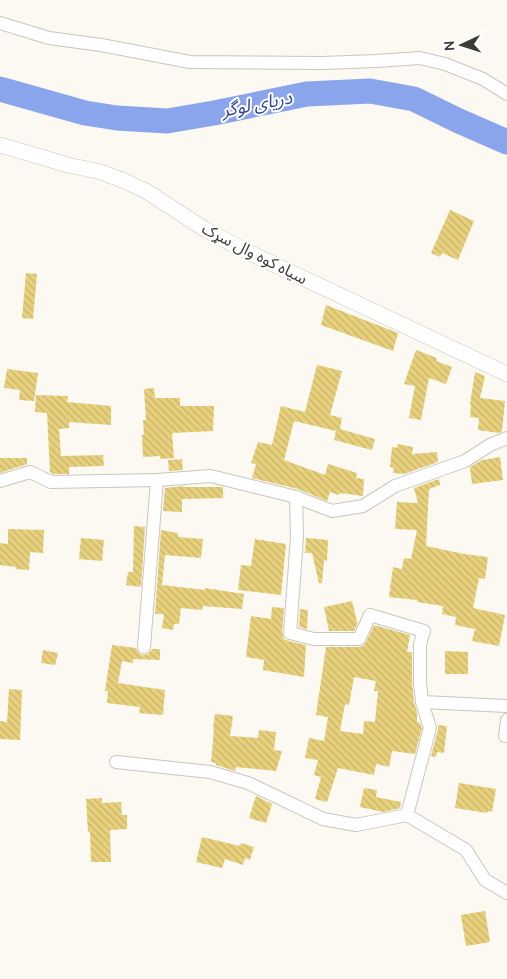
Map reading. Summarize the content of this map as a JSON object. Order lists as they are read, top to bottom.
{
  "streets": {
    "street": ["سیاه کوه وال سړک"]
  },
  "water": ["دریای لوگر"],
  "north": "left"
}
